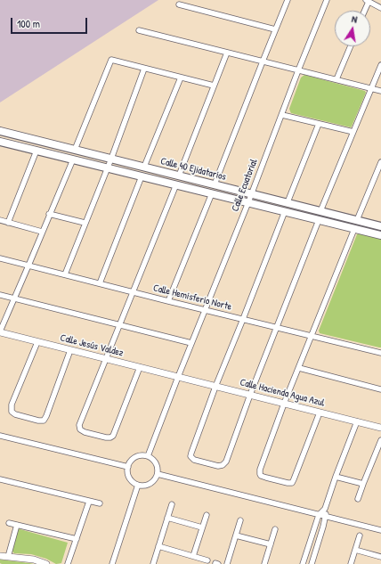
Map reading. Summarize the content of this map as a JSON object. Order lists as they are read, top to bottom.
{
  "streets": {
    "main road": ["Calle 40 Ejidatarios"],
    "street": [
      "Calle Ecuatorial",
      "Calle Hemisferio Norte",
      "Calle Jesús Valdez",
      "Calle Hacienda Agua Azul"
    ]
  },
  "crossings": [
    ["Calle 40 Ejidatarios", "Calle Ecuatorial"],
    ["Calle Ecuatorial", "Calle Hemisferio Norte"],
    ["Calle Ecuatorial", "Calle Jesús Valdez"],
    ["Calle Ecuatorial", "Calle Hacienda Agua Azul"],
    ["Calle Jesús Valdez", "Calle Hacienda Agua Azul"]
  ],
  "scale_bar": "100 m",
  "north": "top"
}
